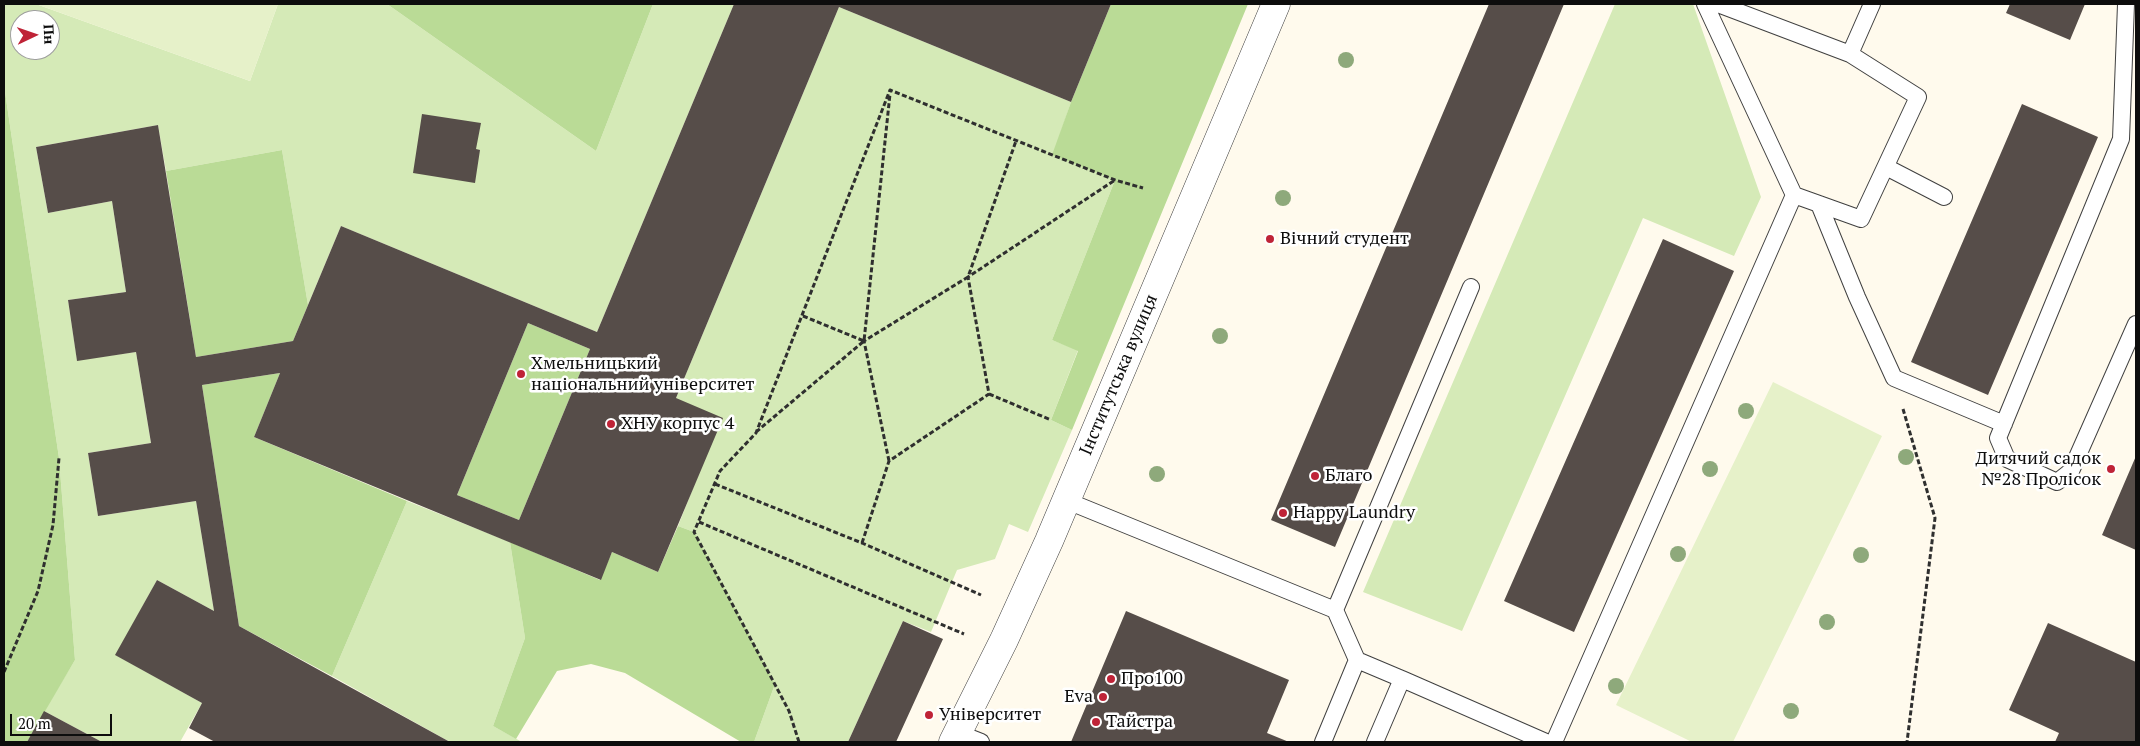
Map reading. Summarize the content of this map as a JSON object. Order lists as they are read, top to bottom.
{
  "streets": {
    "street": ["Інститутська вулиця"]
  },
  "places": [
    "Вічний студент",
    "Хмельницький національний університет",
    "ХНУ корпус 4",
    "Дитячий садок №28 Пролісок",
    "Благо",
    "Happy Laundry",
    "Про100",
    "Eva",
    "Університет",
    "Тайстра"
  ],
  "scale_bar": "20 m",
  "north": "right"
}
